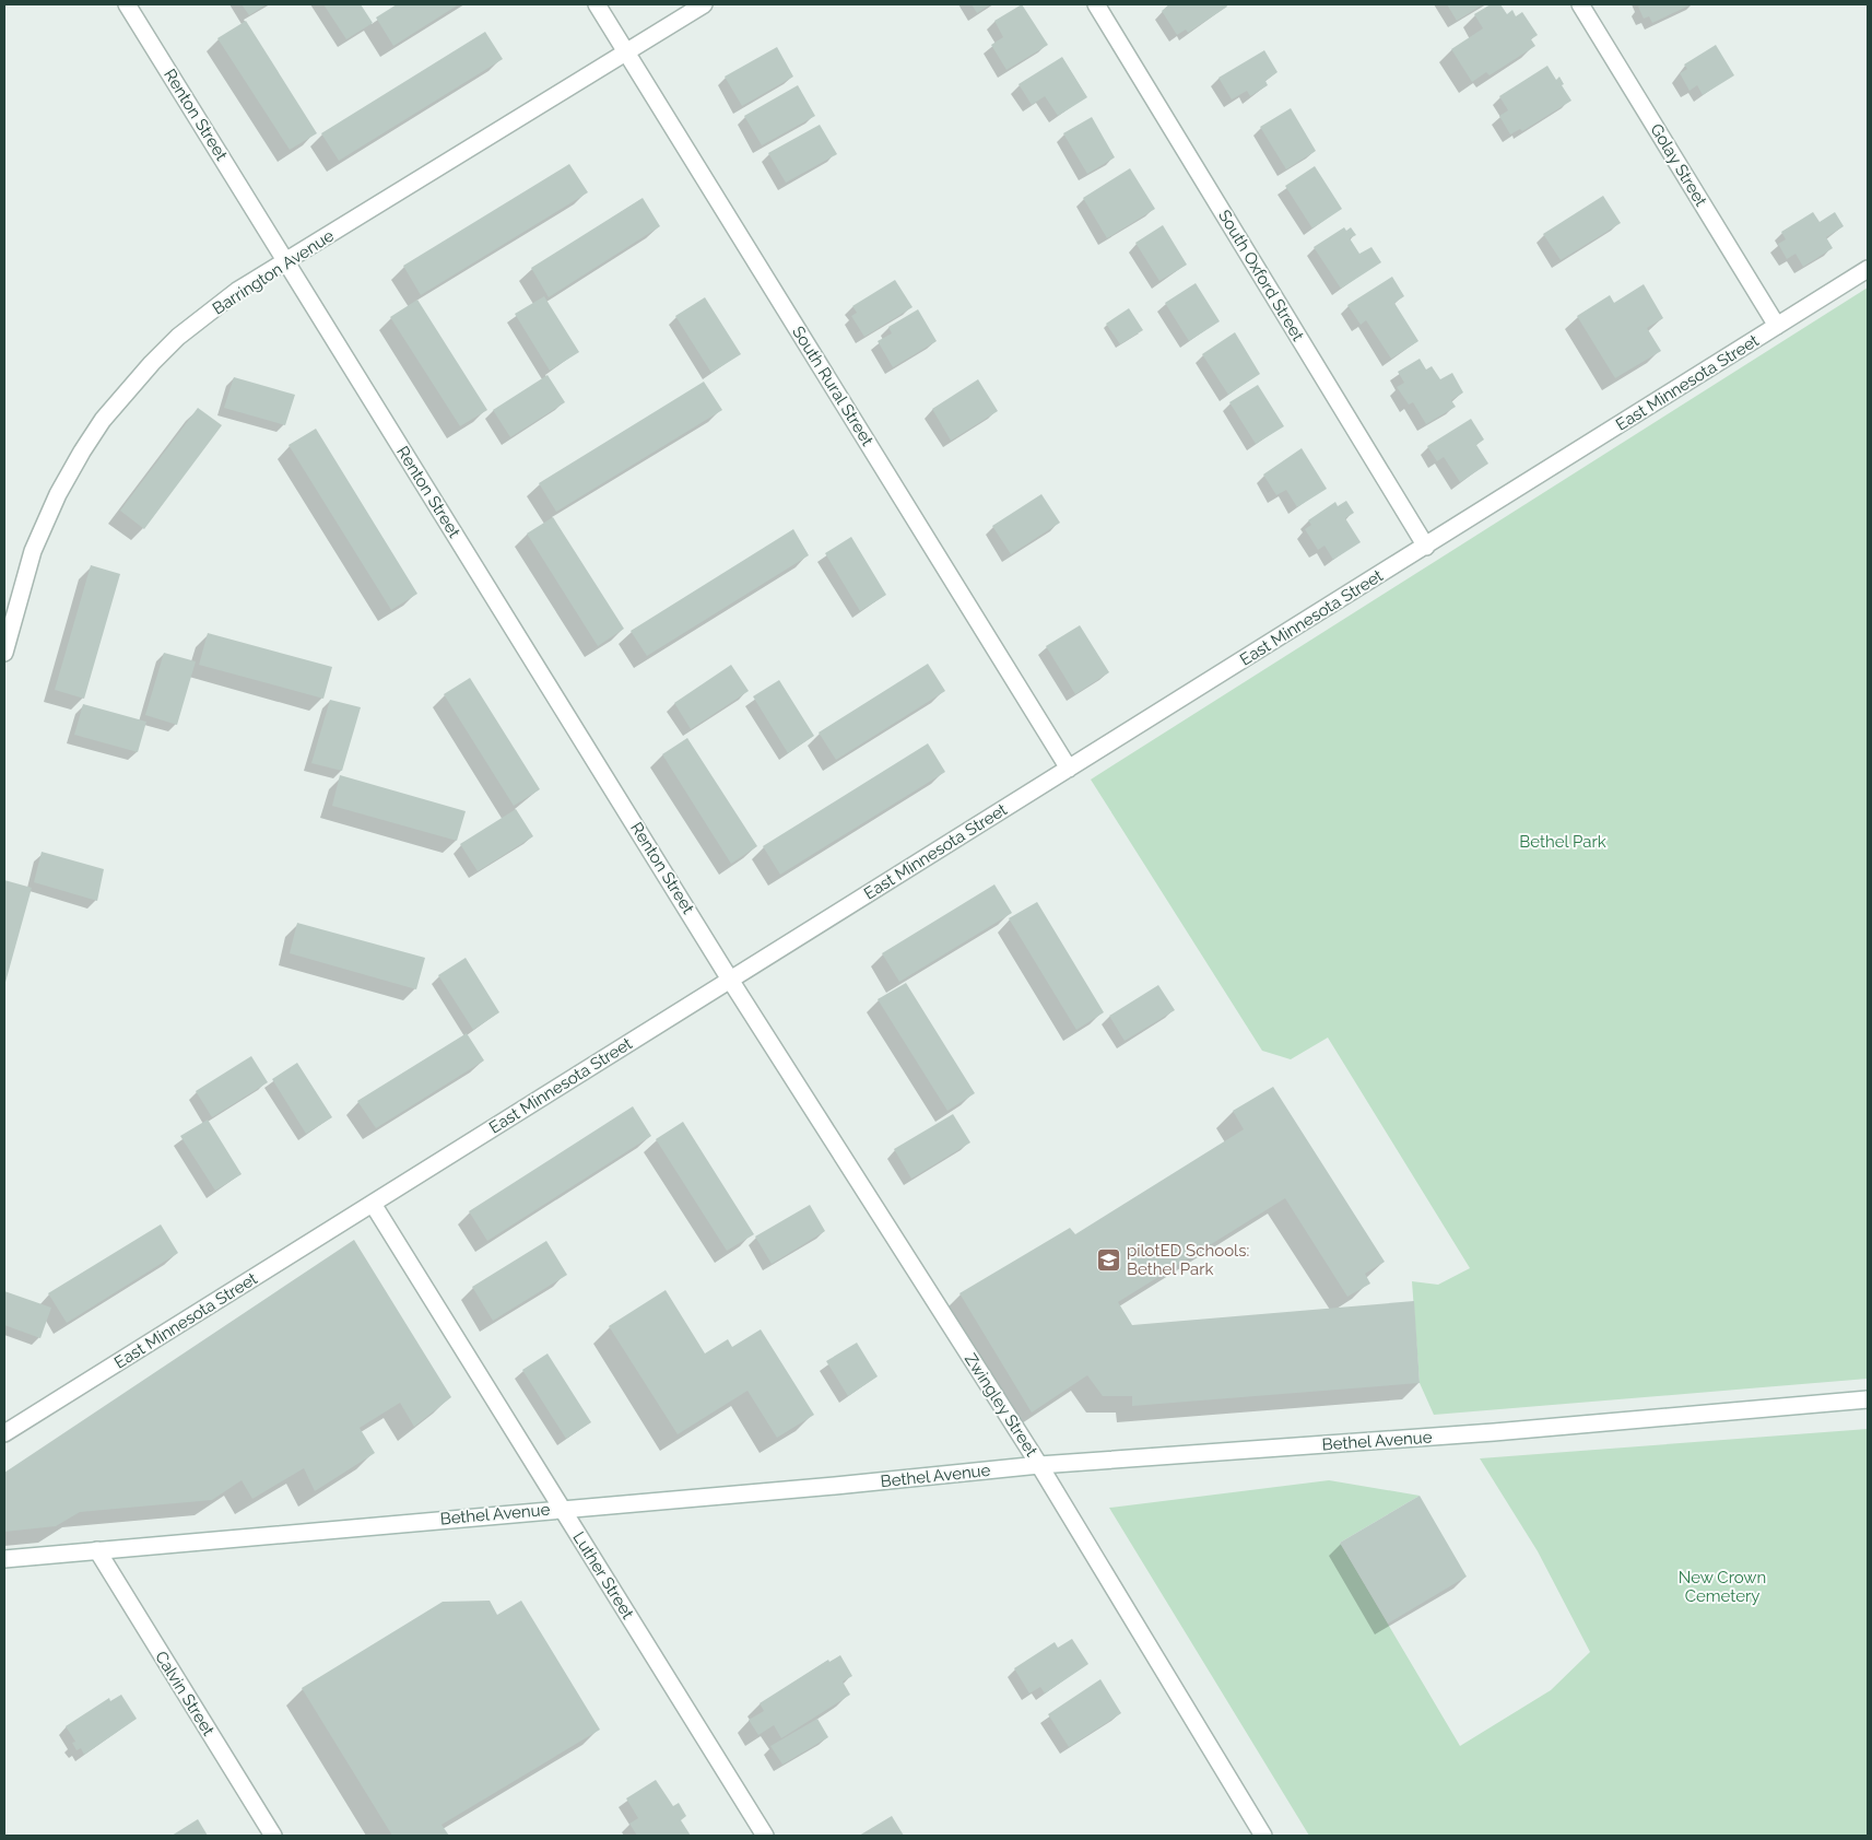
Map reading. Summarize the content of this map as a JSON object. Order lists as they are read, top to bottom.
{
  "streets": {
    "street": [
      "Renton Street",
      "Golay Street",
      "Barrington Avenue",
      "South Oxford Street",
      "East Minnesota Street",
      "South Rural Street",
      "Zwingley Street",
      "Bethel Avenue",
      "Luther Street",
      "Calvin Street"
    ]
  },
  "crossings": [
    ["Renton Street", "Barrington Avenue"],
    ["Renton Street", "East Minnesota Street"],
    ["Renton Street", "Zwingley Street"],
    ["Golay Street", "East Minnesota Street"],
    ["Barrington Avenue", "South Rural Street"],
    ["South Oxford Street", "East Minnesota Street"],
    ["East Minnesota Street", "South Rural Street"],
    ["East Minnesota Street", "Zwingley Street"],
    ["East Minnesota Street", "Luther Street"],
    ["Zwingley Street", "Bethel Avenue"],
    ["Bethel Avenue", "Luther Street"],
    ["Bethel Avenue", "Calvin Street"]
  ],
  "parks": ["Bethel Park", "New Crown Cemetery"],
  "places": {
    "school or university": ["pilotED Schools: Bethel Park"]
  }
}
